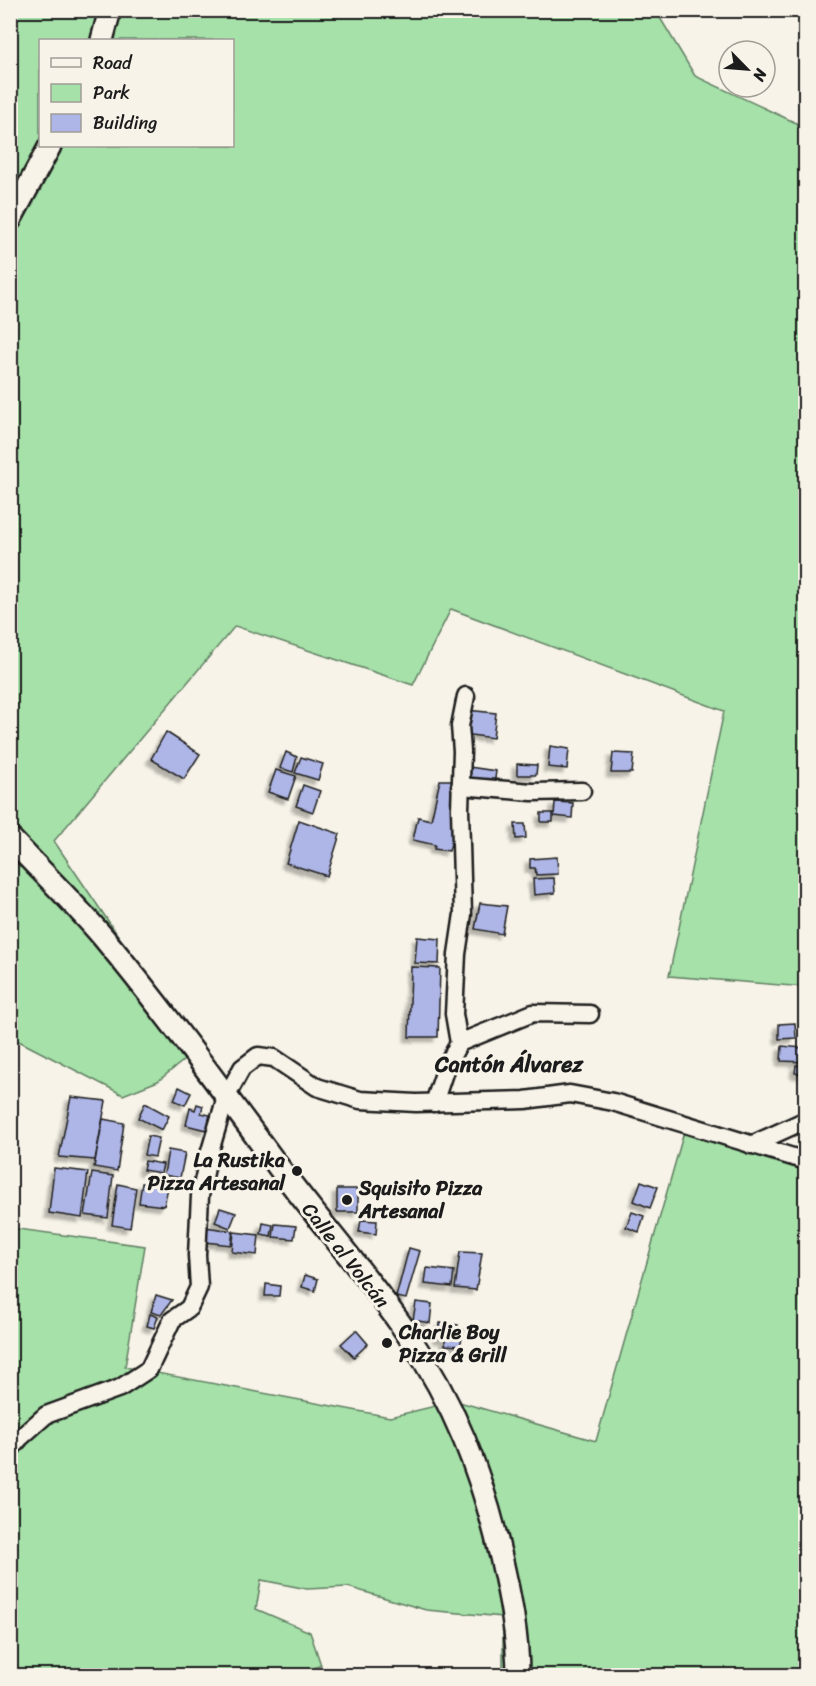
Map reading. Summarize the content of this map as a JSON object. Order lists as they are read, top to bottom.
{
  "streets": {
    "street": ["Calle al Volcán"]
  },
  "districts": ["Cantón Álvarez"],
  "places": ["La Rustika Pizza Artesanal", "Squisito Pizza Artesanal", "Charlie Boy Pizza & Grill"],
  "legend": ["Road", "Park", "Building"],
  "north": "bottom right"
}
